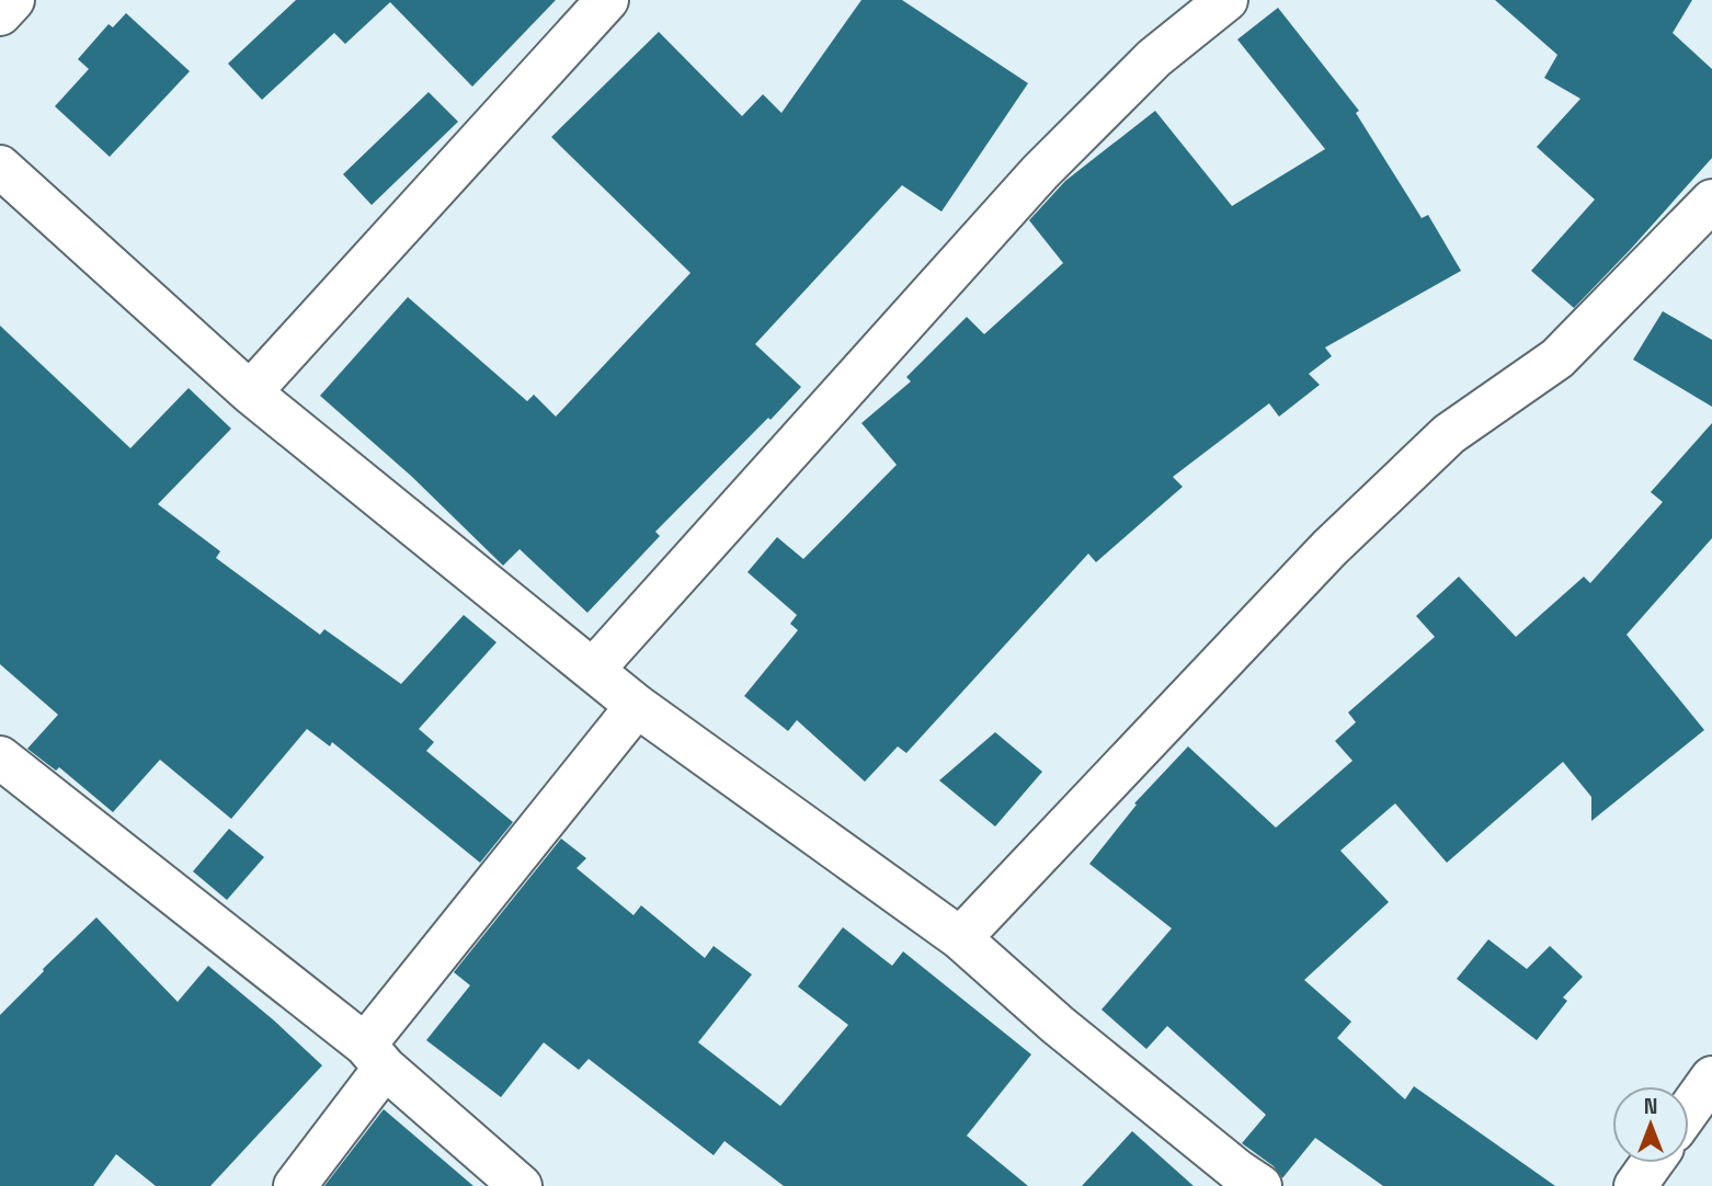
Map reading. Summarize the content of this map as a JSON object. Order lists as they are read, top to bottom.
{
  "north": "top"
}
